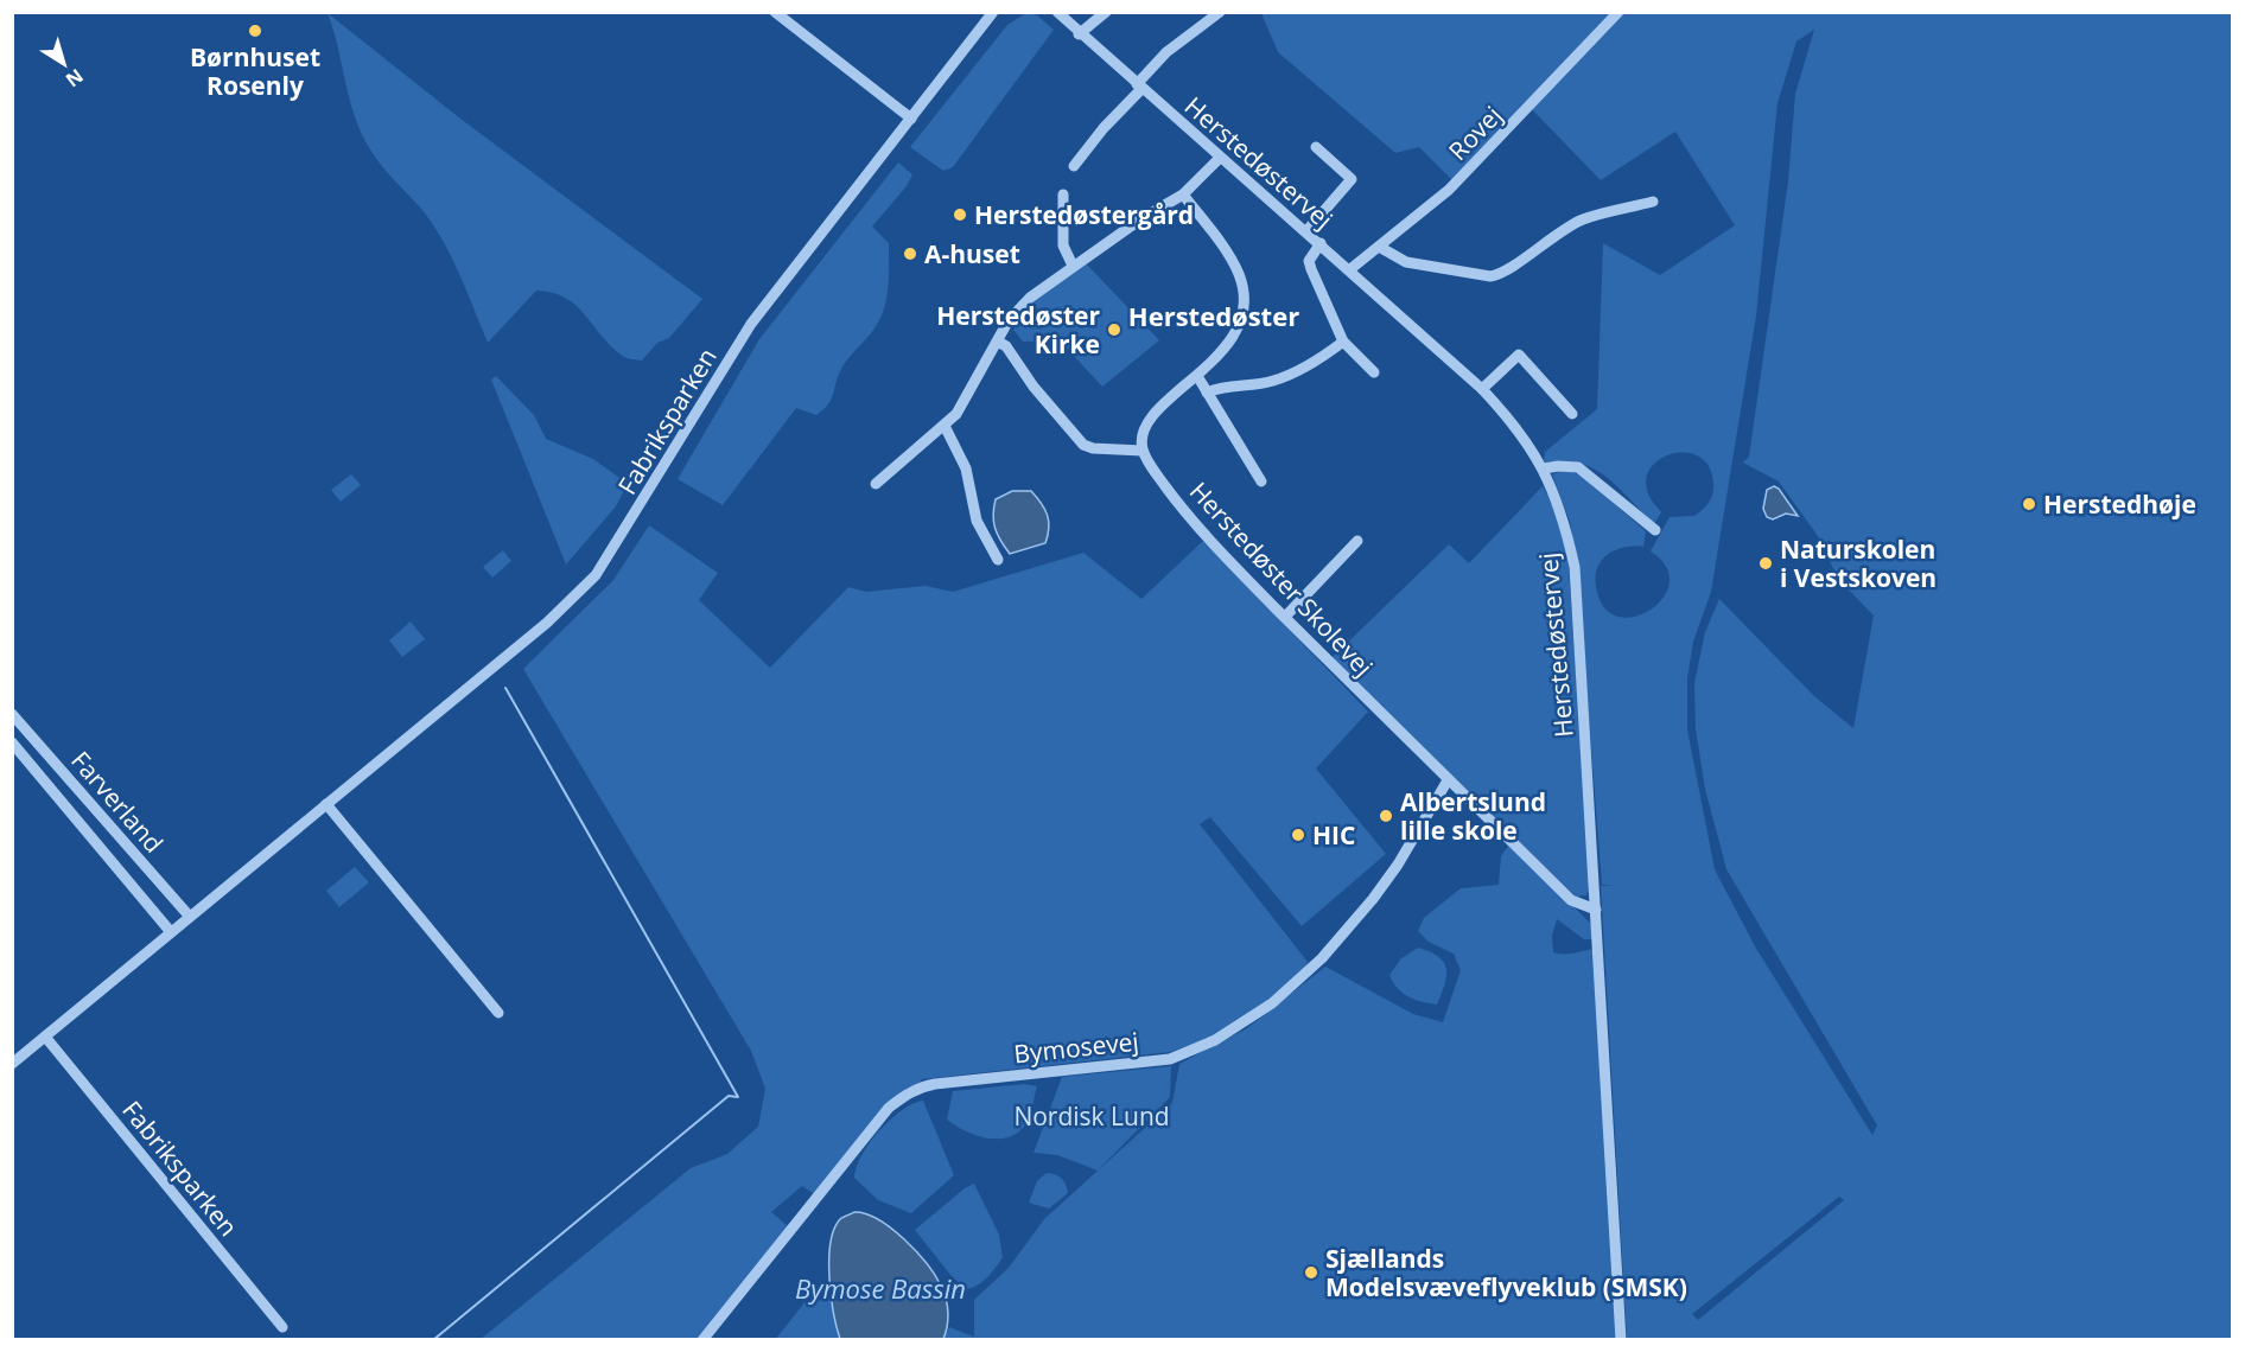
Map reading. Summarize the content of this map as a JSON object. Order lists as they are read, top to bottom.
{
  "streets": {
    "street": [
      "Rovej",
      "Herstedøstervej",
      "Fabriksparken",
      "Herstedøster Skolevej",
      "Farverland",
      "Bymosevej"
    ]
  },
  "crossings": [
    ["Rovej", "Herstedøstervej"],
    ["Herstedøstervej", "Herstedøster Skolevej"],
    ["Fabriksparken", "Farverland"],
    ["Herstedøster Skolevej", "Bymosevej"]
  ],
  "districts": ["Herstedøster"],
  "water": ["Bymose Bassin"],
  "parks": ["Nordisk Lund"],
  "places": [
    "Børnhuset Rosenly",
    "Herstedøstergård",
    "A-huset",
    "Herstedøster Kirke",
    "Herstedhøje",
    "Naturskolen i Vestskoven",
    "Albertslund lille skole",
    "HIC",
    "Sjællands Modelsvæveflyveklub (SMSK)"
  ],
  "north": "bottom right"
}
